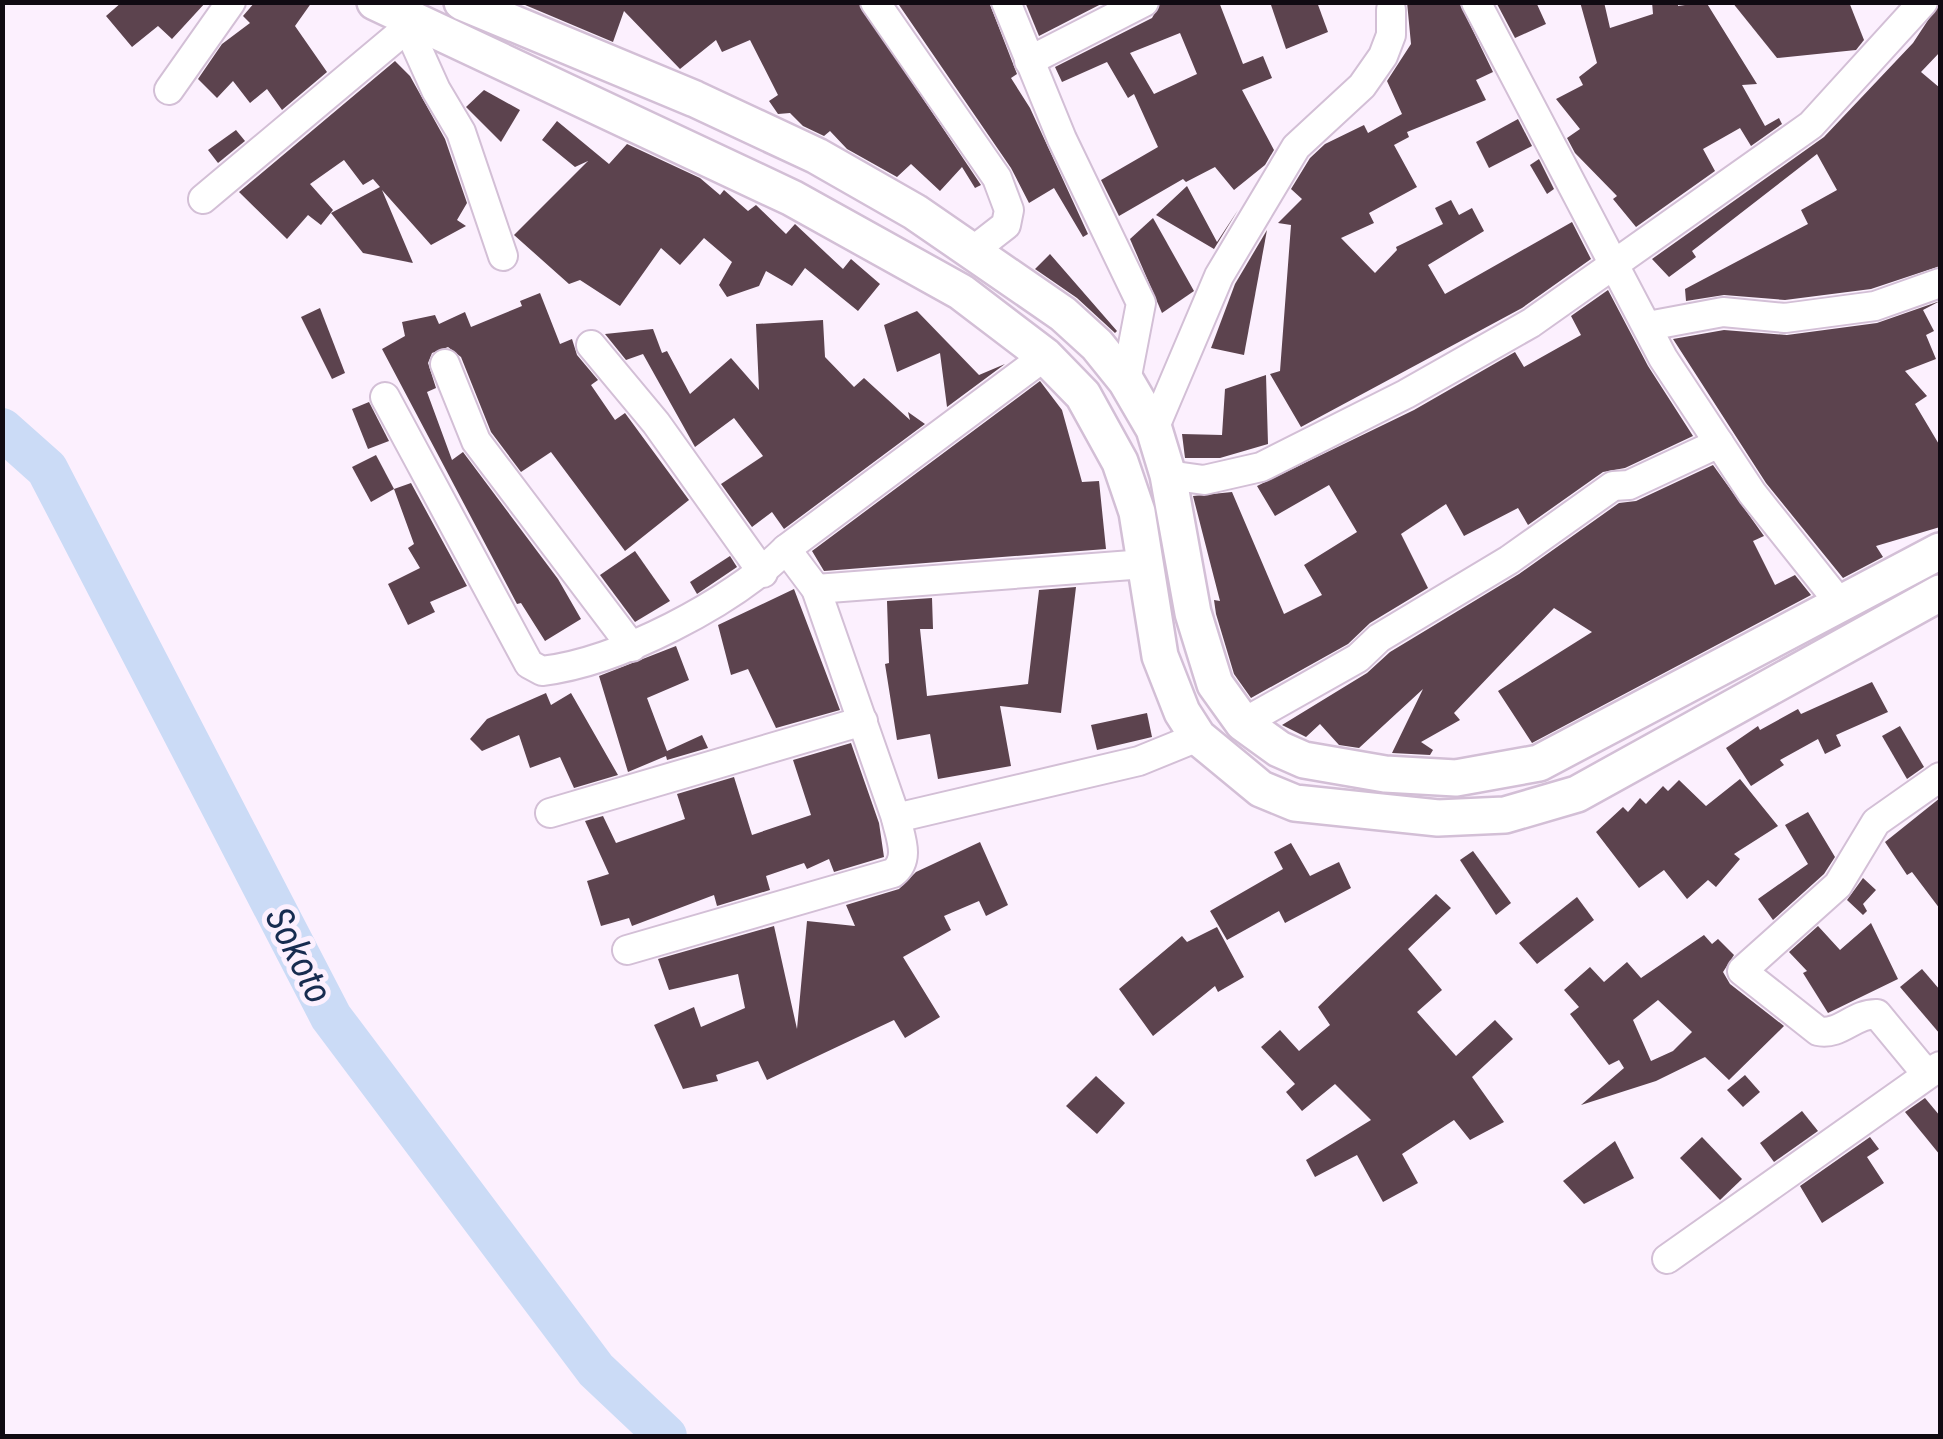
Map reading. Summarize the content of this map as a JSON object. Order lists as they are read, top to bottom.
{
  "water": ["Sokoto"]
}
